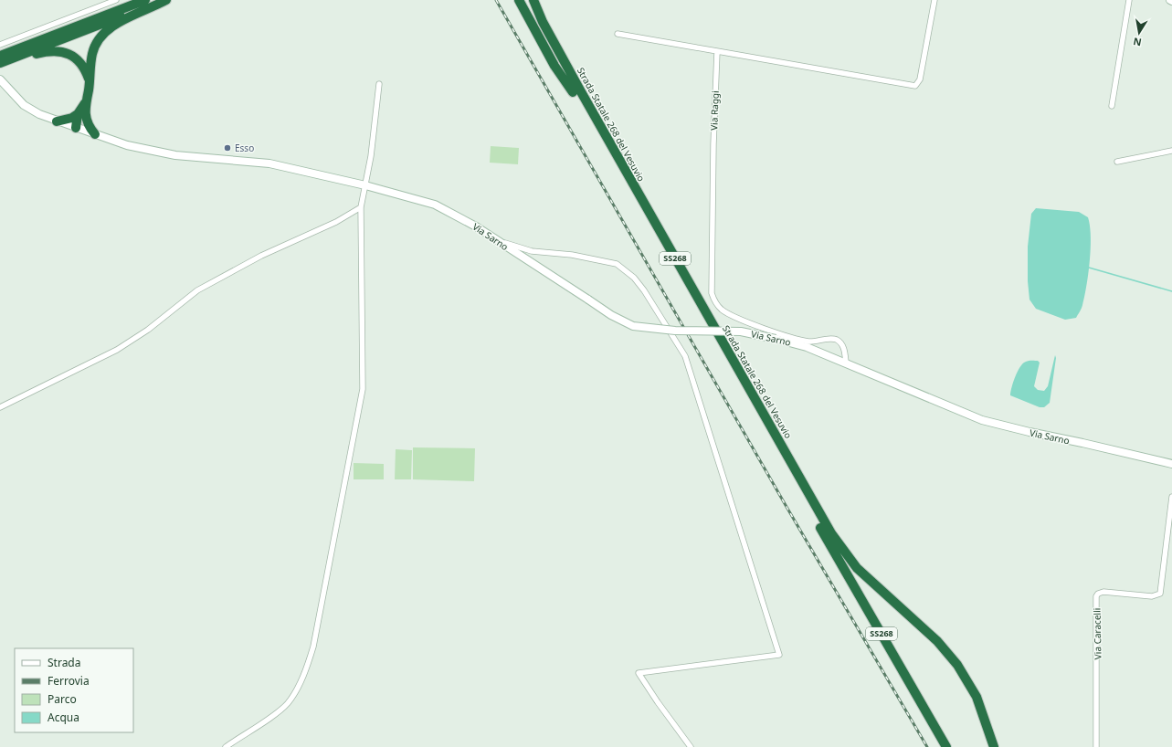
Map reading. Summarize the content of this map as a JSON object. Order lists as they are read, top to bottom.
{
  "streets": {
    "highway": ["Strada Statale 268 del Vesuvio", "SS268"],
    "street": ["Via Raggi", "Via Sarno", "Via Caracelli"]
  },
  "crossings": [
    ["Via Raggi", "Via Sarno"]
  ],
  "places": ["Esso"],
  "legend": [
    "Strada",
    "Ferrovia",
    "Parco",
    "Acqua"
  ],
  "north": "bottom"
}
